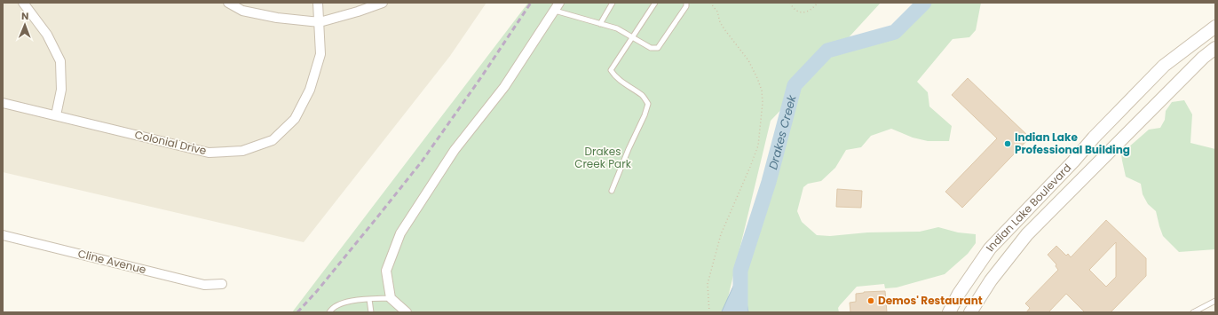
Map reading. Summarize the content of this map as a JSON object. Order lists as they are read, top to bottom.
{
  "streets": {
    "main road": ["Indian Lake Boulevard"],
    "street": ["Colonial Drive", "Cline Avenue"]
  },
  "water": ["Drakes Creek"],
  "parks": ["Drakes Creek Park"],
  "places": ["Indian Lake Professional Building", "Demos' Restaurant"],
  "north": "top"
}
